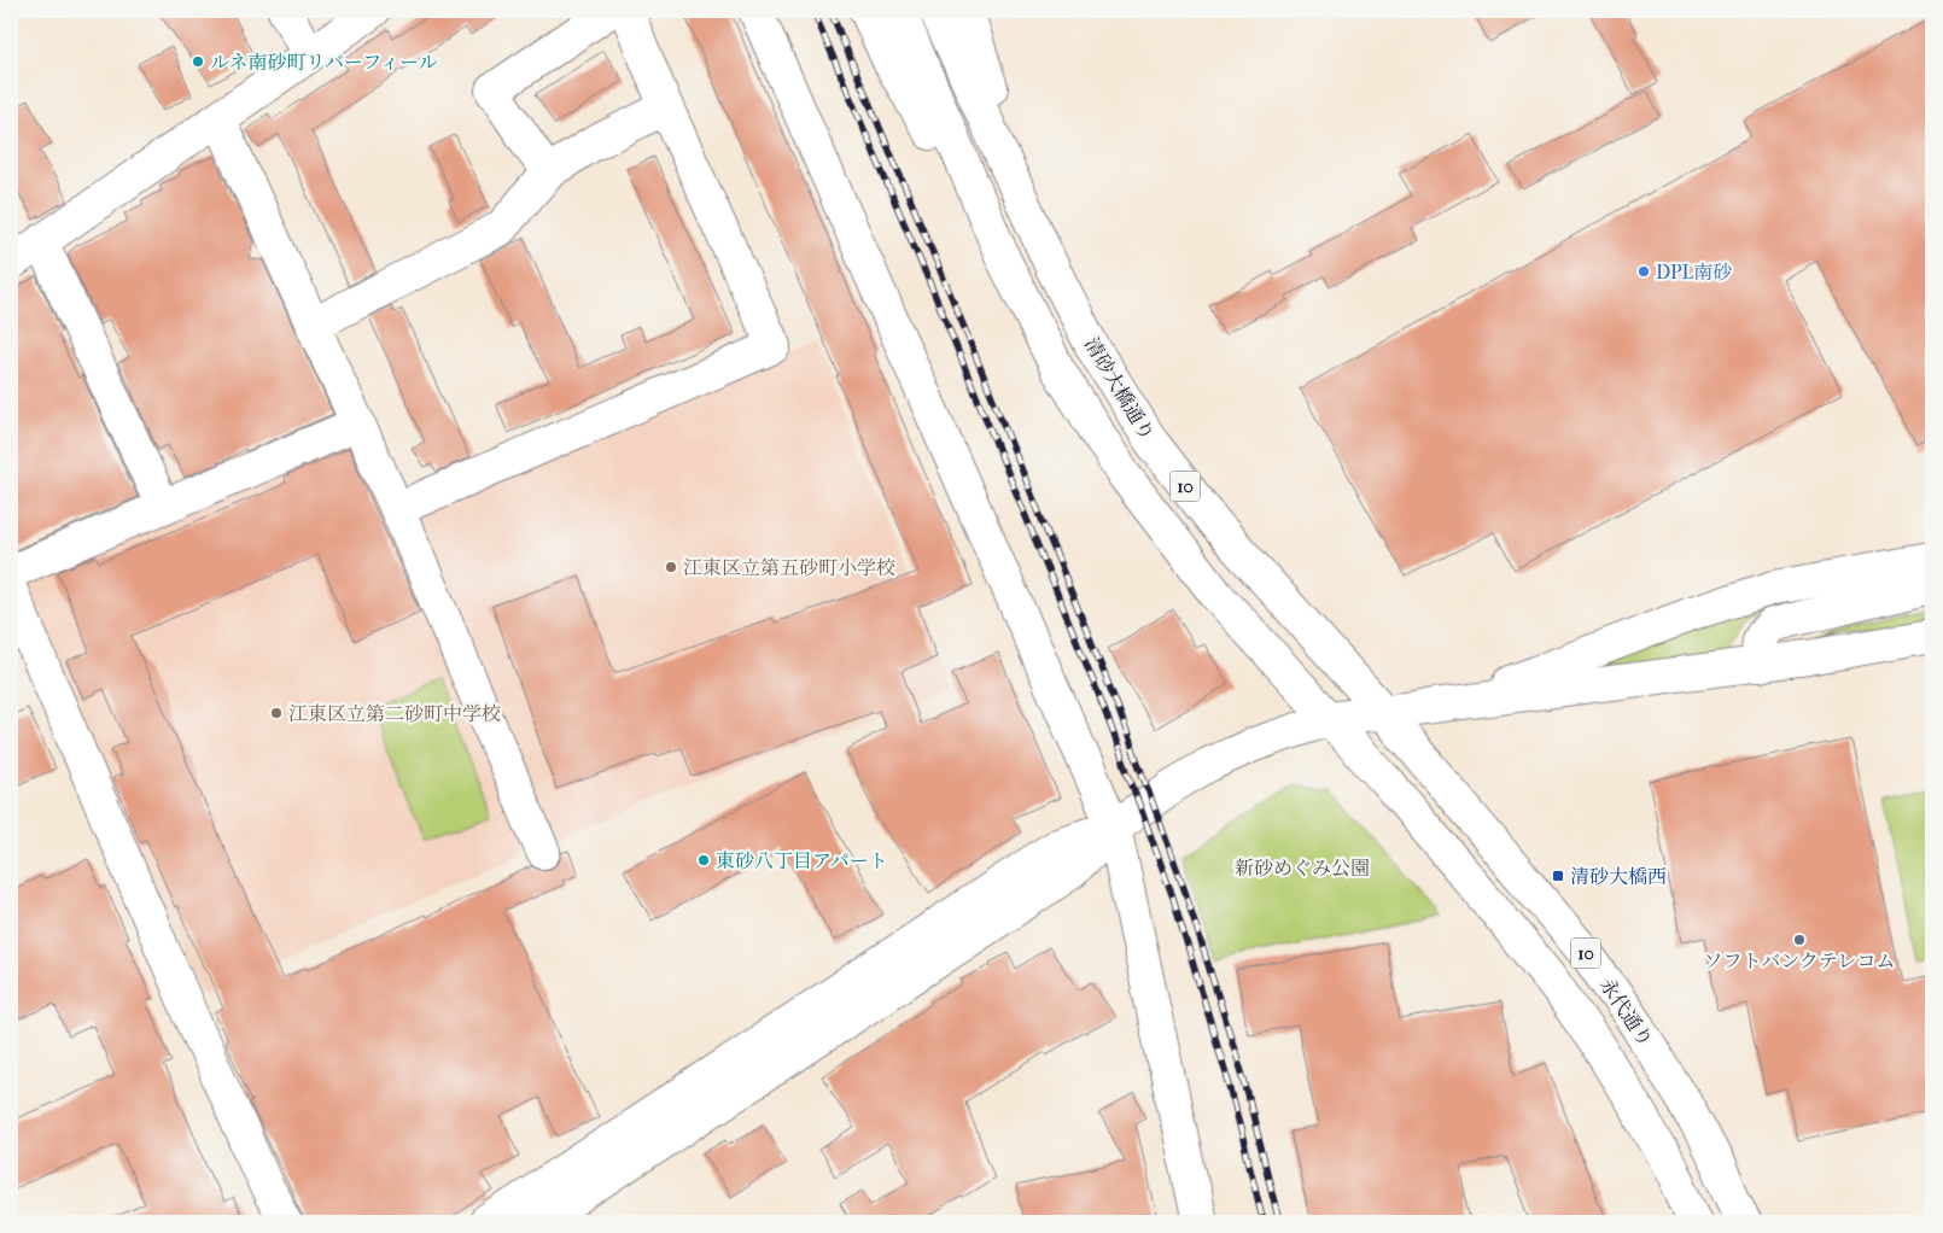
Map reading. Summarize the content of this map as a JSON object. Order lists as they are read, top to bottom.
{
  "streets": {
    "street": ["清砂大橋通り", "10", "永代通り"]
  },
  "crossings": [
    ["清砂大橋通り", "永代通り"]
  ],
  "parks": ["新砂めぐみ公園"],
  "places": {
    "other": [
      "ルネ南砂町リバーフィール",
      "DPL南砂",
      "江東区立第五砂町小学校",
      "江東区立第二砂町中学校",
      "東砂八丁目アパート",
      "ソフトバンクテレコム"
    ],
    "transit": ["清砂大橋西"]
  }
}
